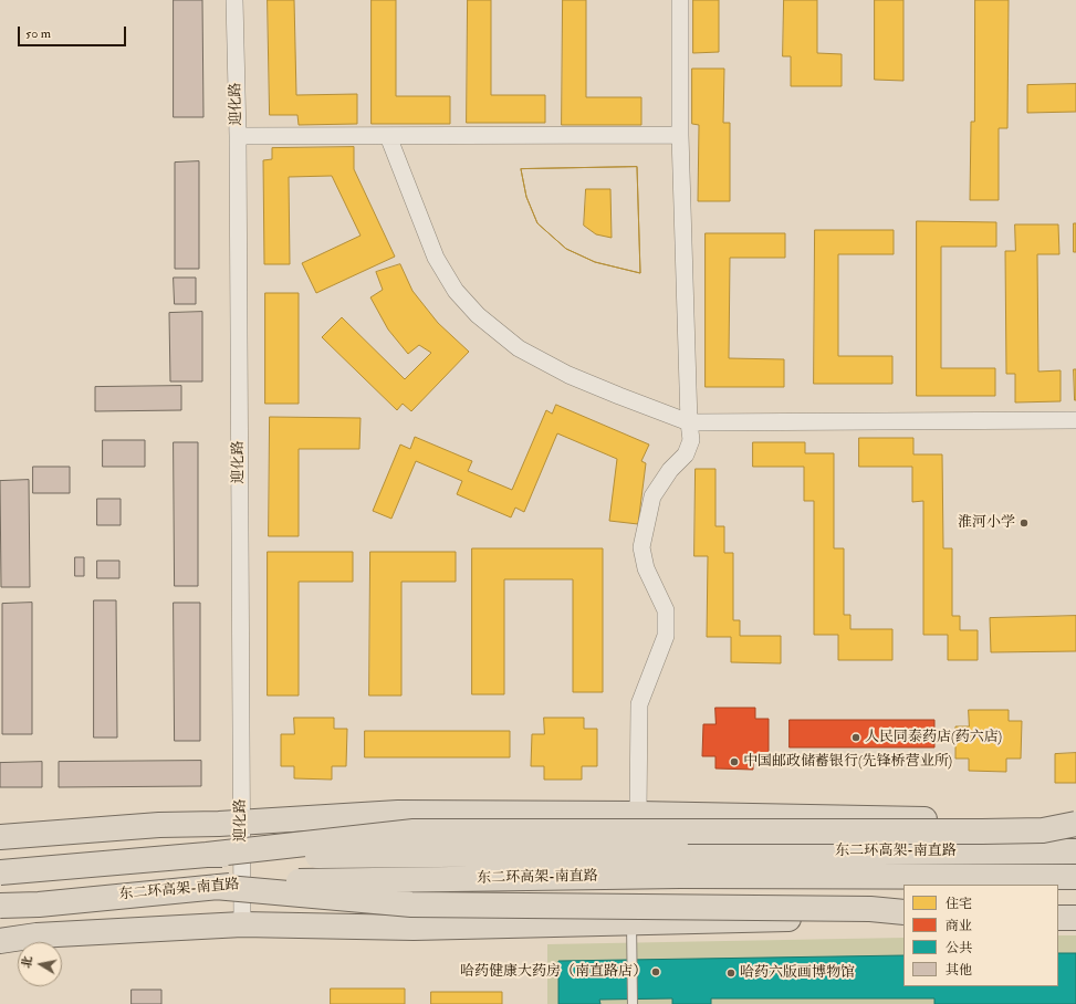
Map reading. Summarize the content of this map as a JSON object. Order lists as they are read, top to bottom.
{
  "streets": {
    "highway": ["东二环高架-南直路"],
    "street": ["迎化路"]
  },
  "places": [
    "淮河小学",
    "人民同泰药店(药六店)",
    "中国邮政储蓄银行(先锋桥营业所)",
    "哈药健康大药房（南直路店）",
    "哈药六版画博物馆"
  ],
  "legend": [
    "住宅",
    "商业",
    "公共",
    "其他"
  ],
  "scale_bar": "50 m",
  "north": "left"
}
